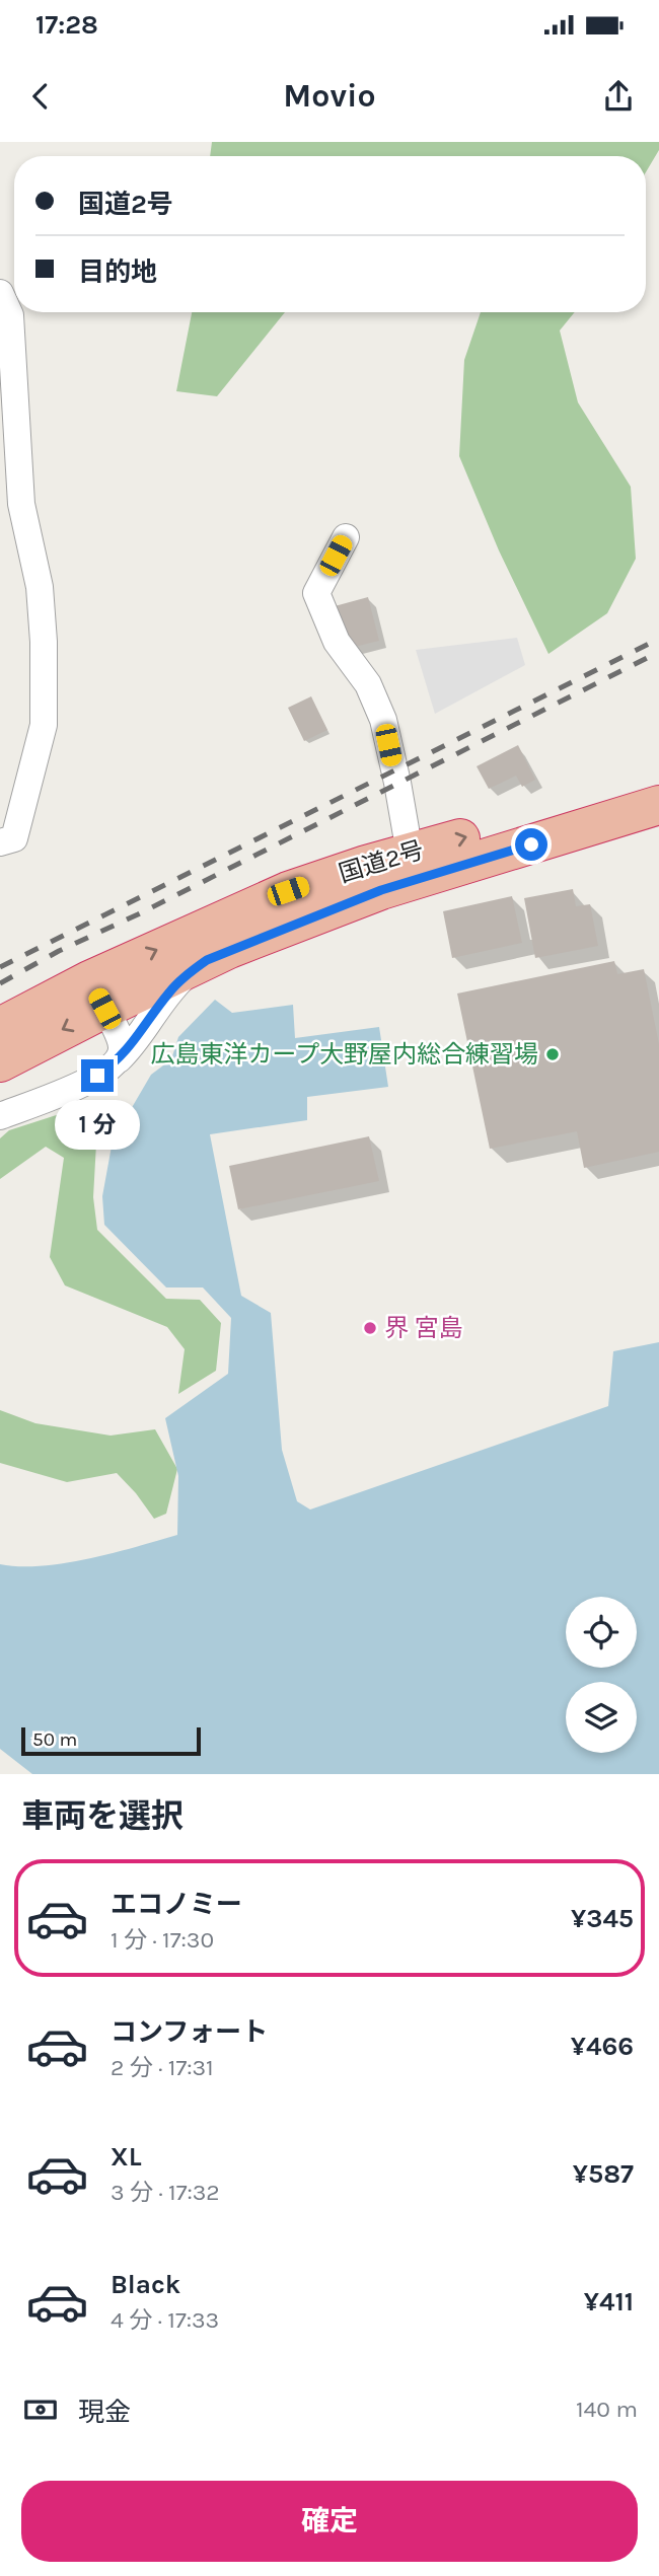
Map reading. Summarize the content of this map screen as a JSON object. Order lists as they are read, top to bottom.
{
  "streets": {
    "highway": ["国道2号"]
  },
  "places": ["広島東洋カープ大野屋内総合練習場", "界 宮島"],
  "scale_bar": "50 m",
  "page": {
    "status": "17:28",
    "header": "Movio",
    "banner": ["国道2号", "目的地"],
    "bubble": "1 分",
    "scale": "50 m",
    "heading": "車両を選択",
    "list": [
      {
        "name": "エコノミー",
        "note": "1 分 · 17:30",
        "value": "¥345"
      },
      {
        "name": "コンフォート",
        "note": "2 分 · 17:31",
        "value": "¥466"
      },
      {
        "name": "XL",
        "note": "3 分 · 17:32",
        "value": "¥587"
      },
      {
        "name": "Black",
        "note": "4 分 · 17:33",
        "value": "¥411"
      }
    ],
    "pay": ["現金", "140 m"],
    "buttons": "確定"
  }
}
